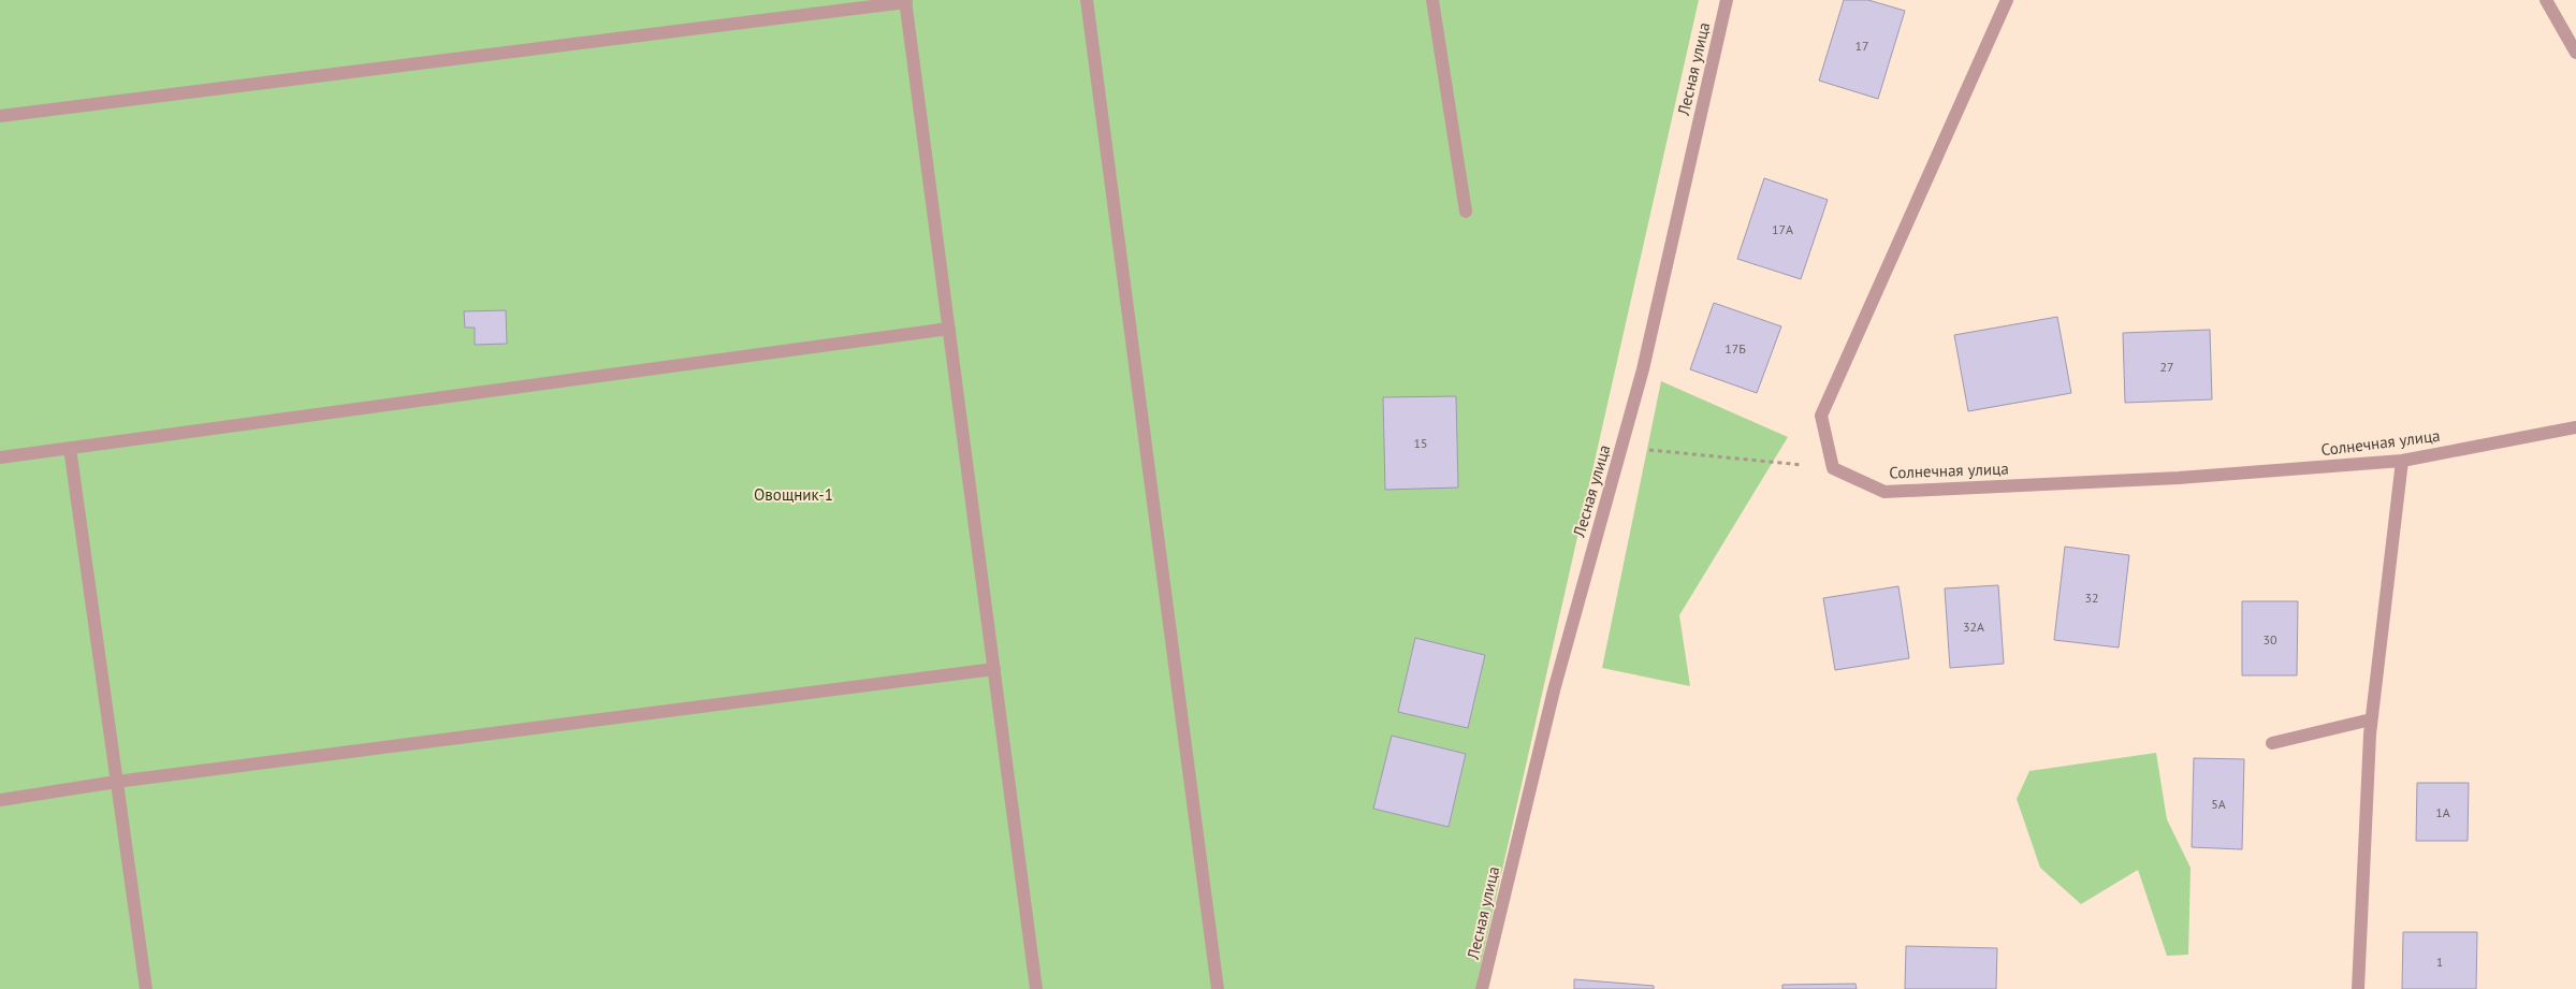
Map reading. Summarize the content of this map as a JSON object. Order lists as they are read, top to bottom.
{
  "streets": {
    "street": ["Лесная улица", "Солнечная улица"]
  },
  "parks": ["Овощник-1"],
  "house_numbers": [
    "17",
    "17А",
    "17Б",
    "27",
    "15",
    "32",
    "32А",
    "30",
    "5А",
    "1А",
    "1"
  ]
}
